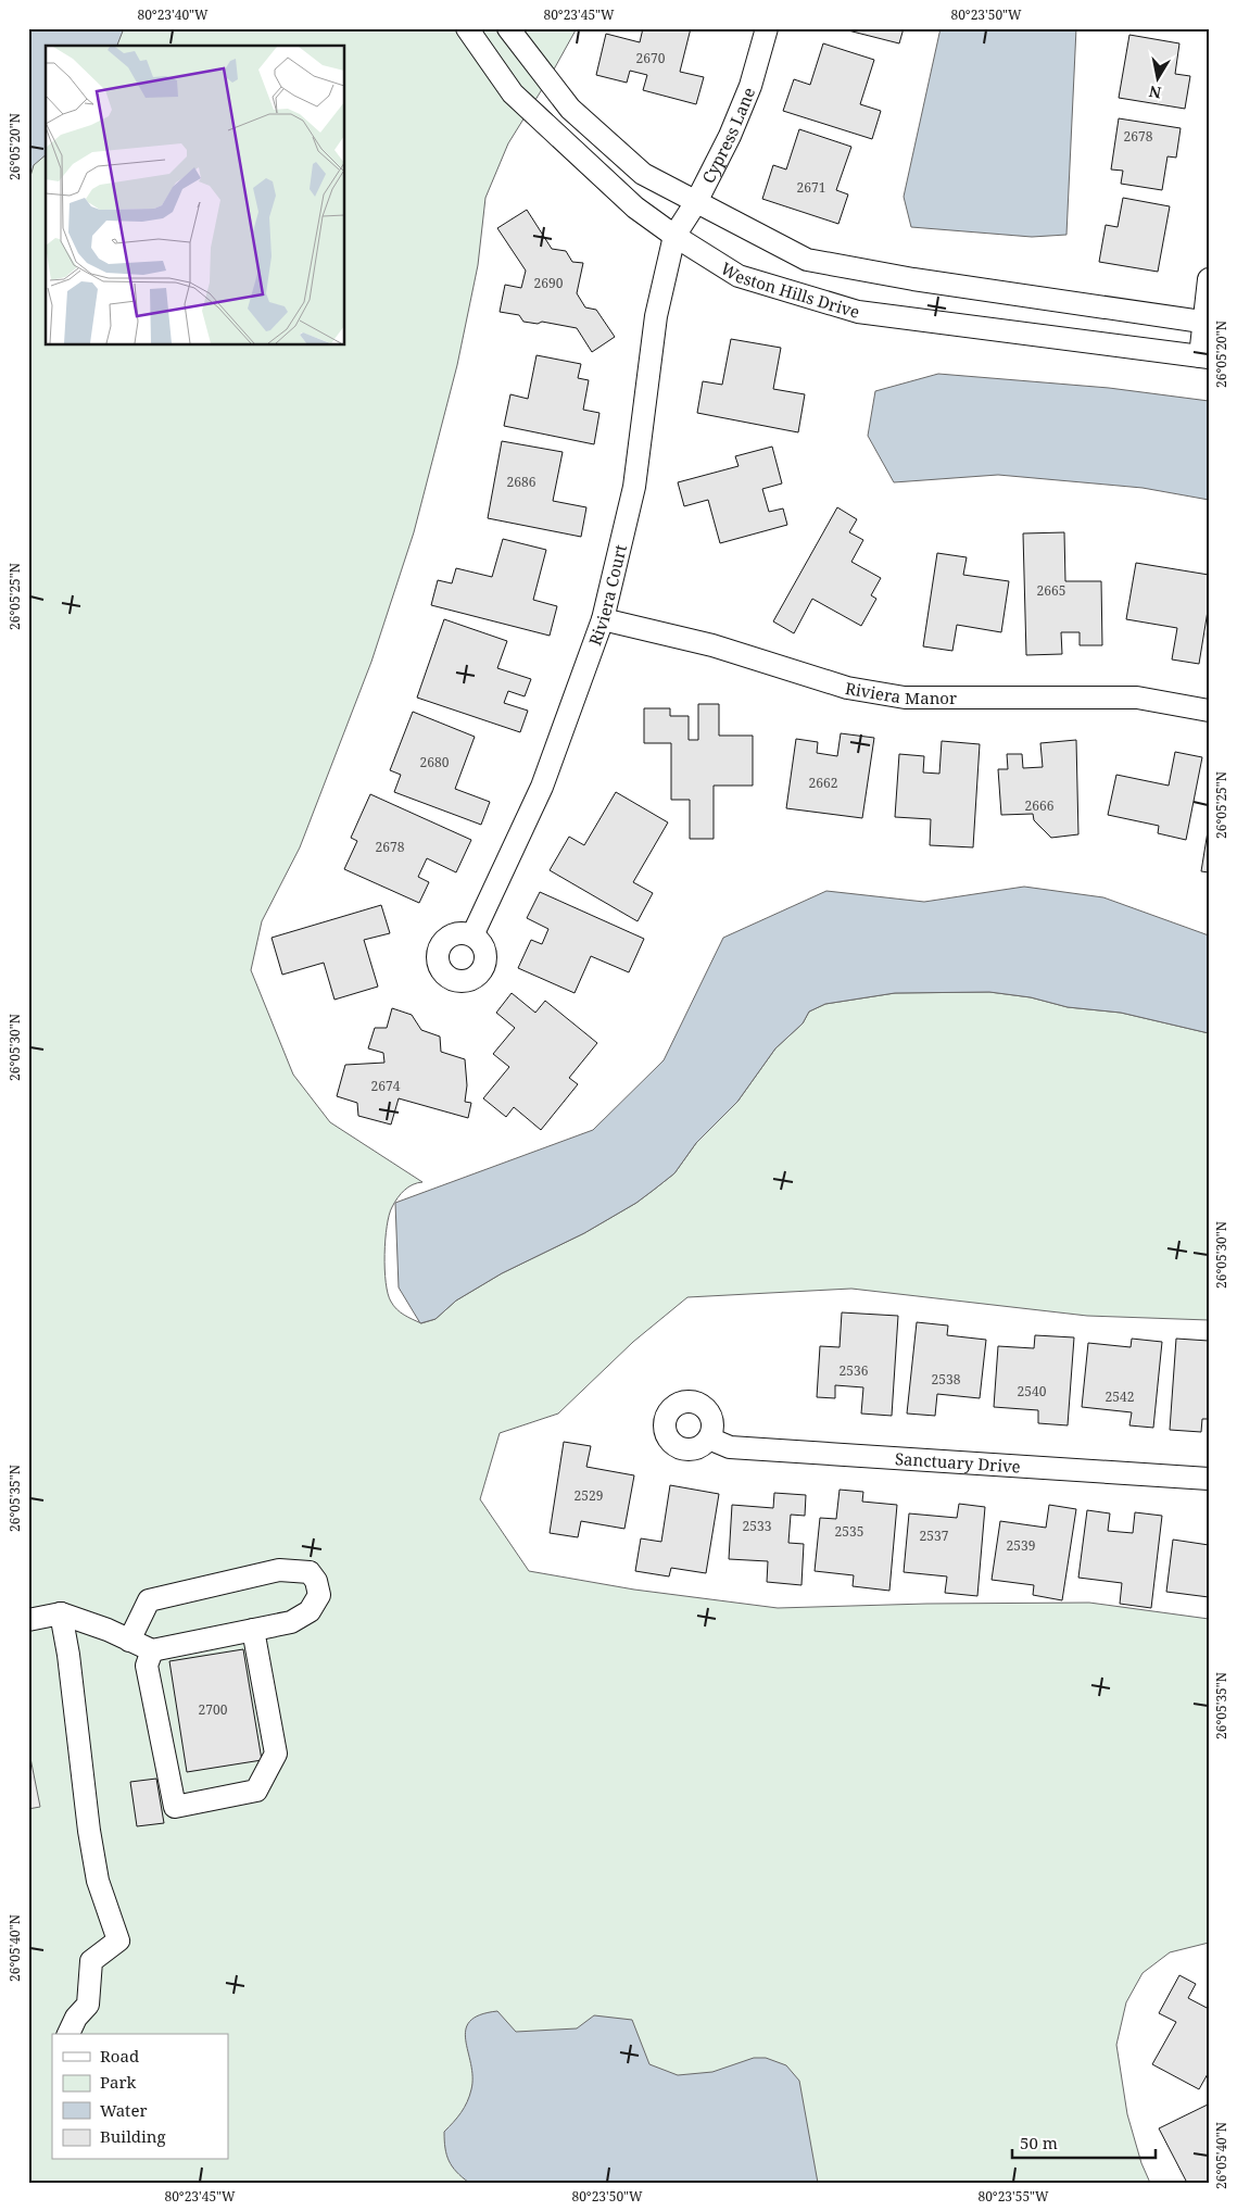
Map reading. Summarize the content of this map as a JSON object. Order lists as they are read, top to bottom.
{
  "streets": {
    "street": [
      "Cypress Lane",
      "Weston Hills Drive",
      "Riviera Court",
      "Riviera Manor",
      "Sanctuary Drive"
    ]
  },
  "crossings": [
    ["Cypress Lane", "Weston Hills Drive"],
    ["Cypress Lane", "Riviera Court"],
    ["Weston Hills Drive", "Riviera Court"],
    ["Riviera Court", "Riviera Manor"]
  ],
  "house_numbers": [
    "2670",
    "2678",
    "2671",
    "2690",
    "2686",
    "2665",
    "2680",
    "2662",
    "2666",
    "2678",
    "2674",
    "2536",
    "2538",
    "2540",
    "2542",
    "2529",
    "2533",
    "2535",
    "2537",
    "2539",
    "2700"
  ],
  "legend": [
    "Road",
    "Park",
    "Water",
    "Building"
  ],
  "scale_bar": "50 m",
  "north": "bottom",
  "coordinates": [
    "80°23'40\"W",
    "80°23'45\"W",
    "80°23'50\"W",
    "26°05'20\"N",
    "26°05'25\"N",
    "26°05'30\"N",
    "26°05'35\"N",
    "26°05'40\"N",
    "80°23'55\"W"
  ]
}
